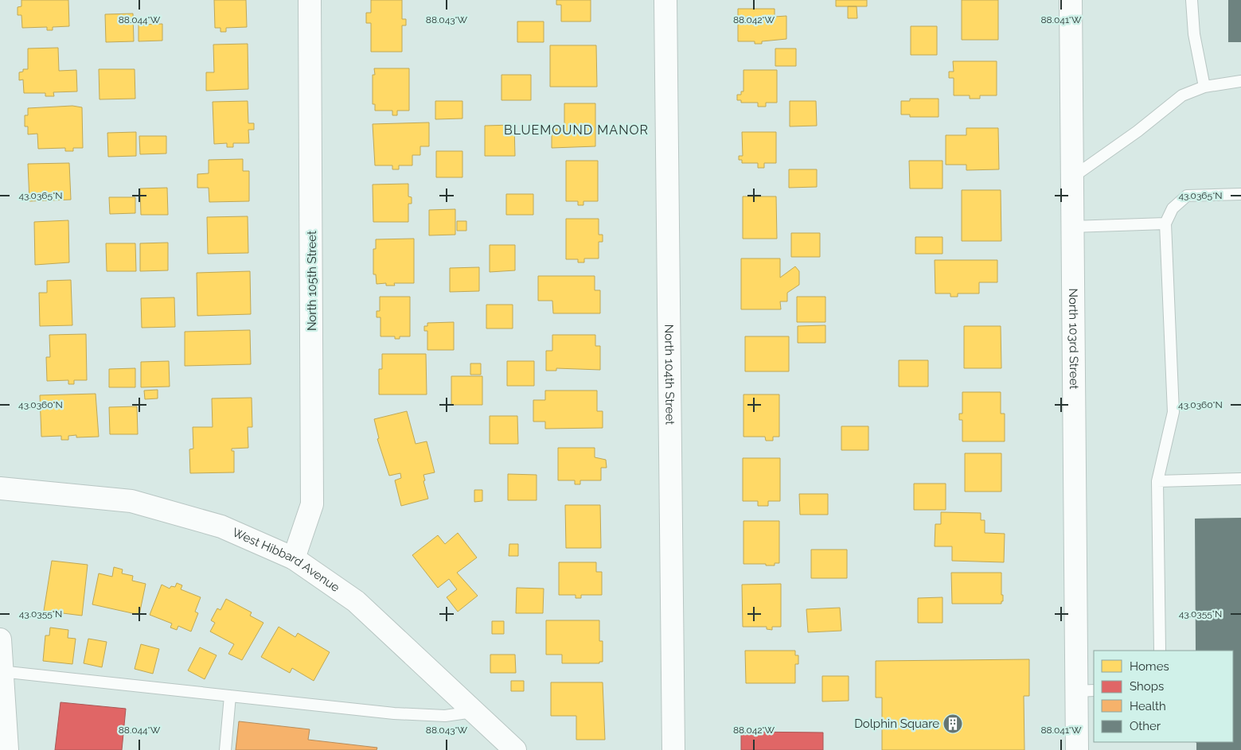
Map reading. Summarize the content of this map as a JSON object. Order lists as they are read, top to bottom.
{
  "streets": {
    "street": [
      "North 105th Street",
      "North 103rd Street",
      "North 104th Street",
      "West Hibbard Avenue"
    ]
  },
  "crossings": [
    ["North 105th Street", "West Hibbard Avenue"]
  ],
  "districts": ["BLUEMOUND MANOR"],
  "places": {
    "building": ["Dolphin Square"]
  },
  "legend": [
    "Homes",
    "Shops",
    "Health",
    "Other"
  ],
  "coordinates": [
    "88.044°W",
    "88.043°W",
    "88.042°W",
    "88.041°W",
    "43.0365°N",
    "43.0360°N",
    "43.0355°N"
  ]
}
